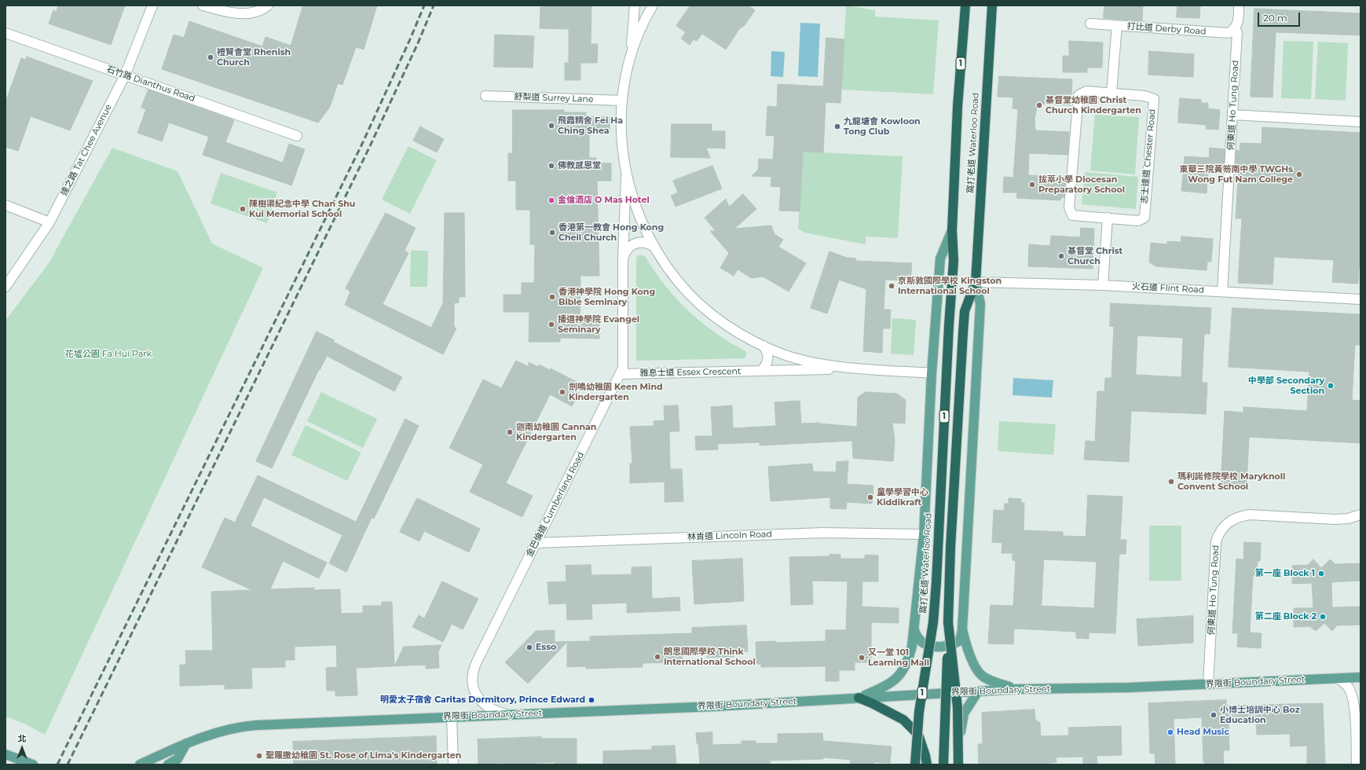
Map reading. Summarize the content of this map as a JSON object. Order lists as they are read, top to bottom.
{
  "streets": {
    "highway": ["1", "窩打老道 Waterloo Road"],
    "main road": ["界限街 Boundary Street"],
    "street": [
      "打比道 Derby Road",
      "石竹路 Dianthus Road",
      "舒梨道 Surrey Lane",
      "何東道 Ho Tung Road",
      "達之路 Tat Chee Avenue",
      "志士達道 Chester Road",
      "火石道 Flint Road",
      "雅息士道 Essex Crescent",
      "金巴倫道 Cumberland Road",
      "林肯道 Lincoln Road"
    ]
  },
  "crossings": [
    ["石竹路 Dianthus Road", "達之路 Tat Chee Avenue"],
    ["何東道 Ho Tung Road", "火石道 Flint Road"],
    ["何東道 Ho Tung Road", "界限街 Boundary Street"],
    ["窩打老道 Waterloo Road", "火石道 Flint Road"],
    ["窩打老道 Waterloo Road", "雅息士道 Essex Crescent"],
    ["窩打老道 Waterloo Road", "林肯道 Lincoln Road"],
    ["窩打老道 Waterloo Road", "界限街 Boundary Street"],
    ["雅息士道 Essex Crescent", "金巴倫道 Cumberland Road"],
    ["金巴倫道 Cumberland Road", "林肯道 Lincoln Road"],
    ["金巴倫道 Cumberland Road", "界限街 Boundary Street"]
  ],
  "parks": ["花墟公園 Fa Hui Park"],
  "places": [
    "禮賢會堂 Rhenish Church",
    "基督堂幼稚園 Christ Church Kindergarten",
    "飛霞精舍 Fei Ha Ching Shea",
    "九龍塘會 Kowloon Tong Club",
    "佛教感恩堂",
    "東華三院黃笏南中學 TWGHs Wong Fut Nam College",
    "拔萃小學 Diocesan Preparatory School",
    "金倫酒店 O Mas Hotel",
    "陳樹渠紀念中學 Chan Shu Kui Memorial School",
    "香港第一教會 Hong Kong Cheil Church",
    "基督堂 Christ Church",
    "京斯敦國際學校 Kingston International School",
    "香港神學院 Hong Kong Bible Seminary",
    "播道神學院 Evangel Seminary",
    "中學部 Secondary Section",
    "劍鳴幼稚園 Keen Mind Kindergarten",
    "迦南幼稚園 Cannan Kindergarten",
    "瑪利諾修院學校 Maryknoll Convent School",
    "童學學習中心 Kiddikraft",
    "第一座 Block 1",
    "第二座 Block 2",
    "Esso",
    "朗思國際學校 Think International School",
    "又一堂 101 Learning Mall",
    "明愛太子宿舍 Caritas Dormitory, Prince Edward",
    "小博士培訓中心 Boz Education",
    "Head Music",
    "聖羅撒幼稚園 St. Rose of Lima's Kindergarten"
  ],
  "scale_bar": "20 m",
  "north": "top"
}
